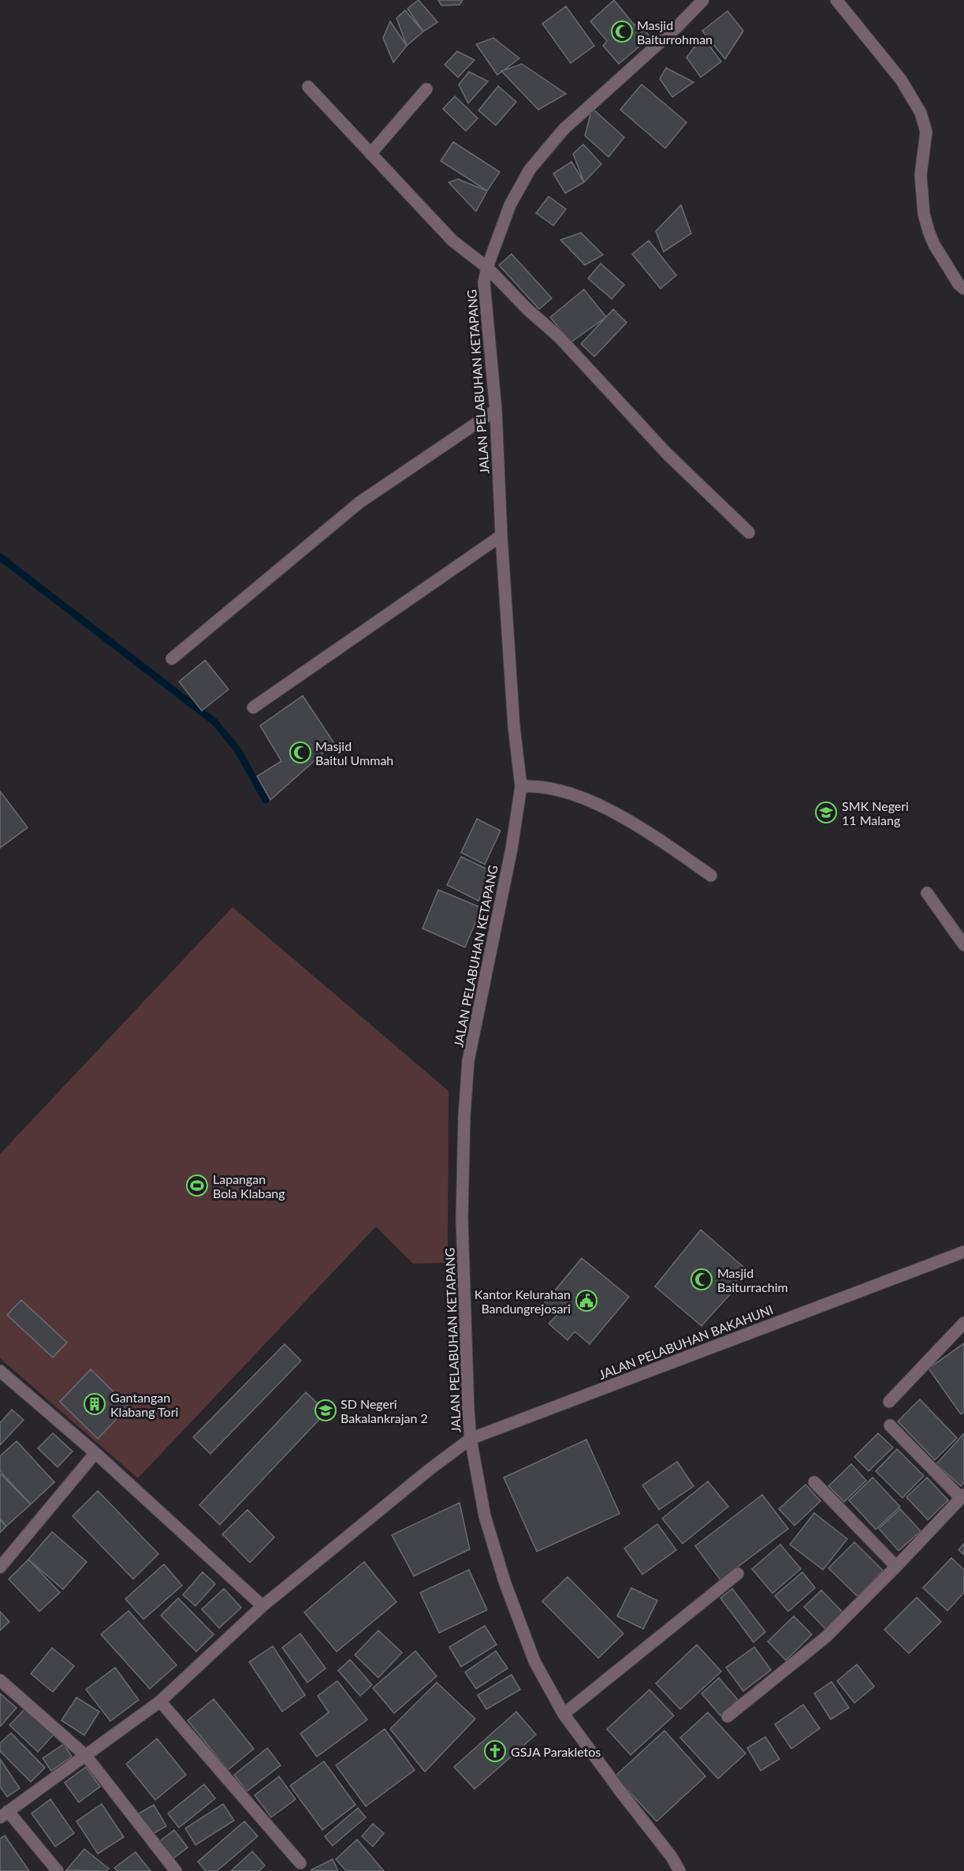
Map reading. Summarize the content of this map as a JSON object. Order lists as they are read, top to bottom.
{
  "streets": {
    "street": ["JALAN PELABUHAN KETAPANG", "JALAN PELABUHAN BAKAHUNI"]
  },
  "crossings": [
    ["JALAN PELABUHAN KETAPANG", "JALAN PELABUHAN BAKAHUNI"]
  ],
  "places": {
    "mosque": ["Masjid Baiturrohman", "Masjid Baitul Ummah", "Masjid Baiturrachim"],
    "school or university": ["SMK Negeri 11 Malang", "SD Negeri Bakalankrajan 2"],
    "sports": ["Lapangan Bola Klabang"],
    "public building": ["Kantor Kelurahan Bandungrejosari"],
    "building": ["Gantangan Klabang Tori"],
    "church": ["GSJA Parakletos"]
  }
}
